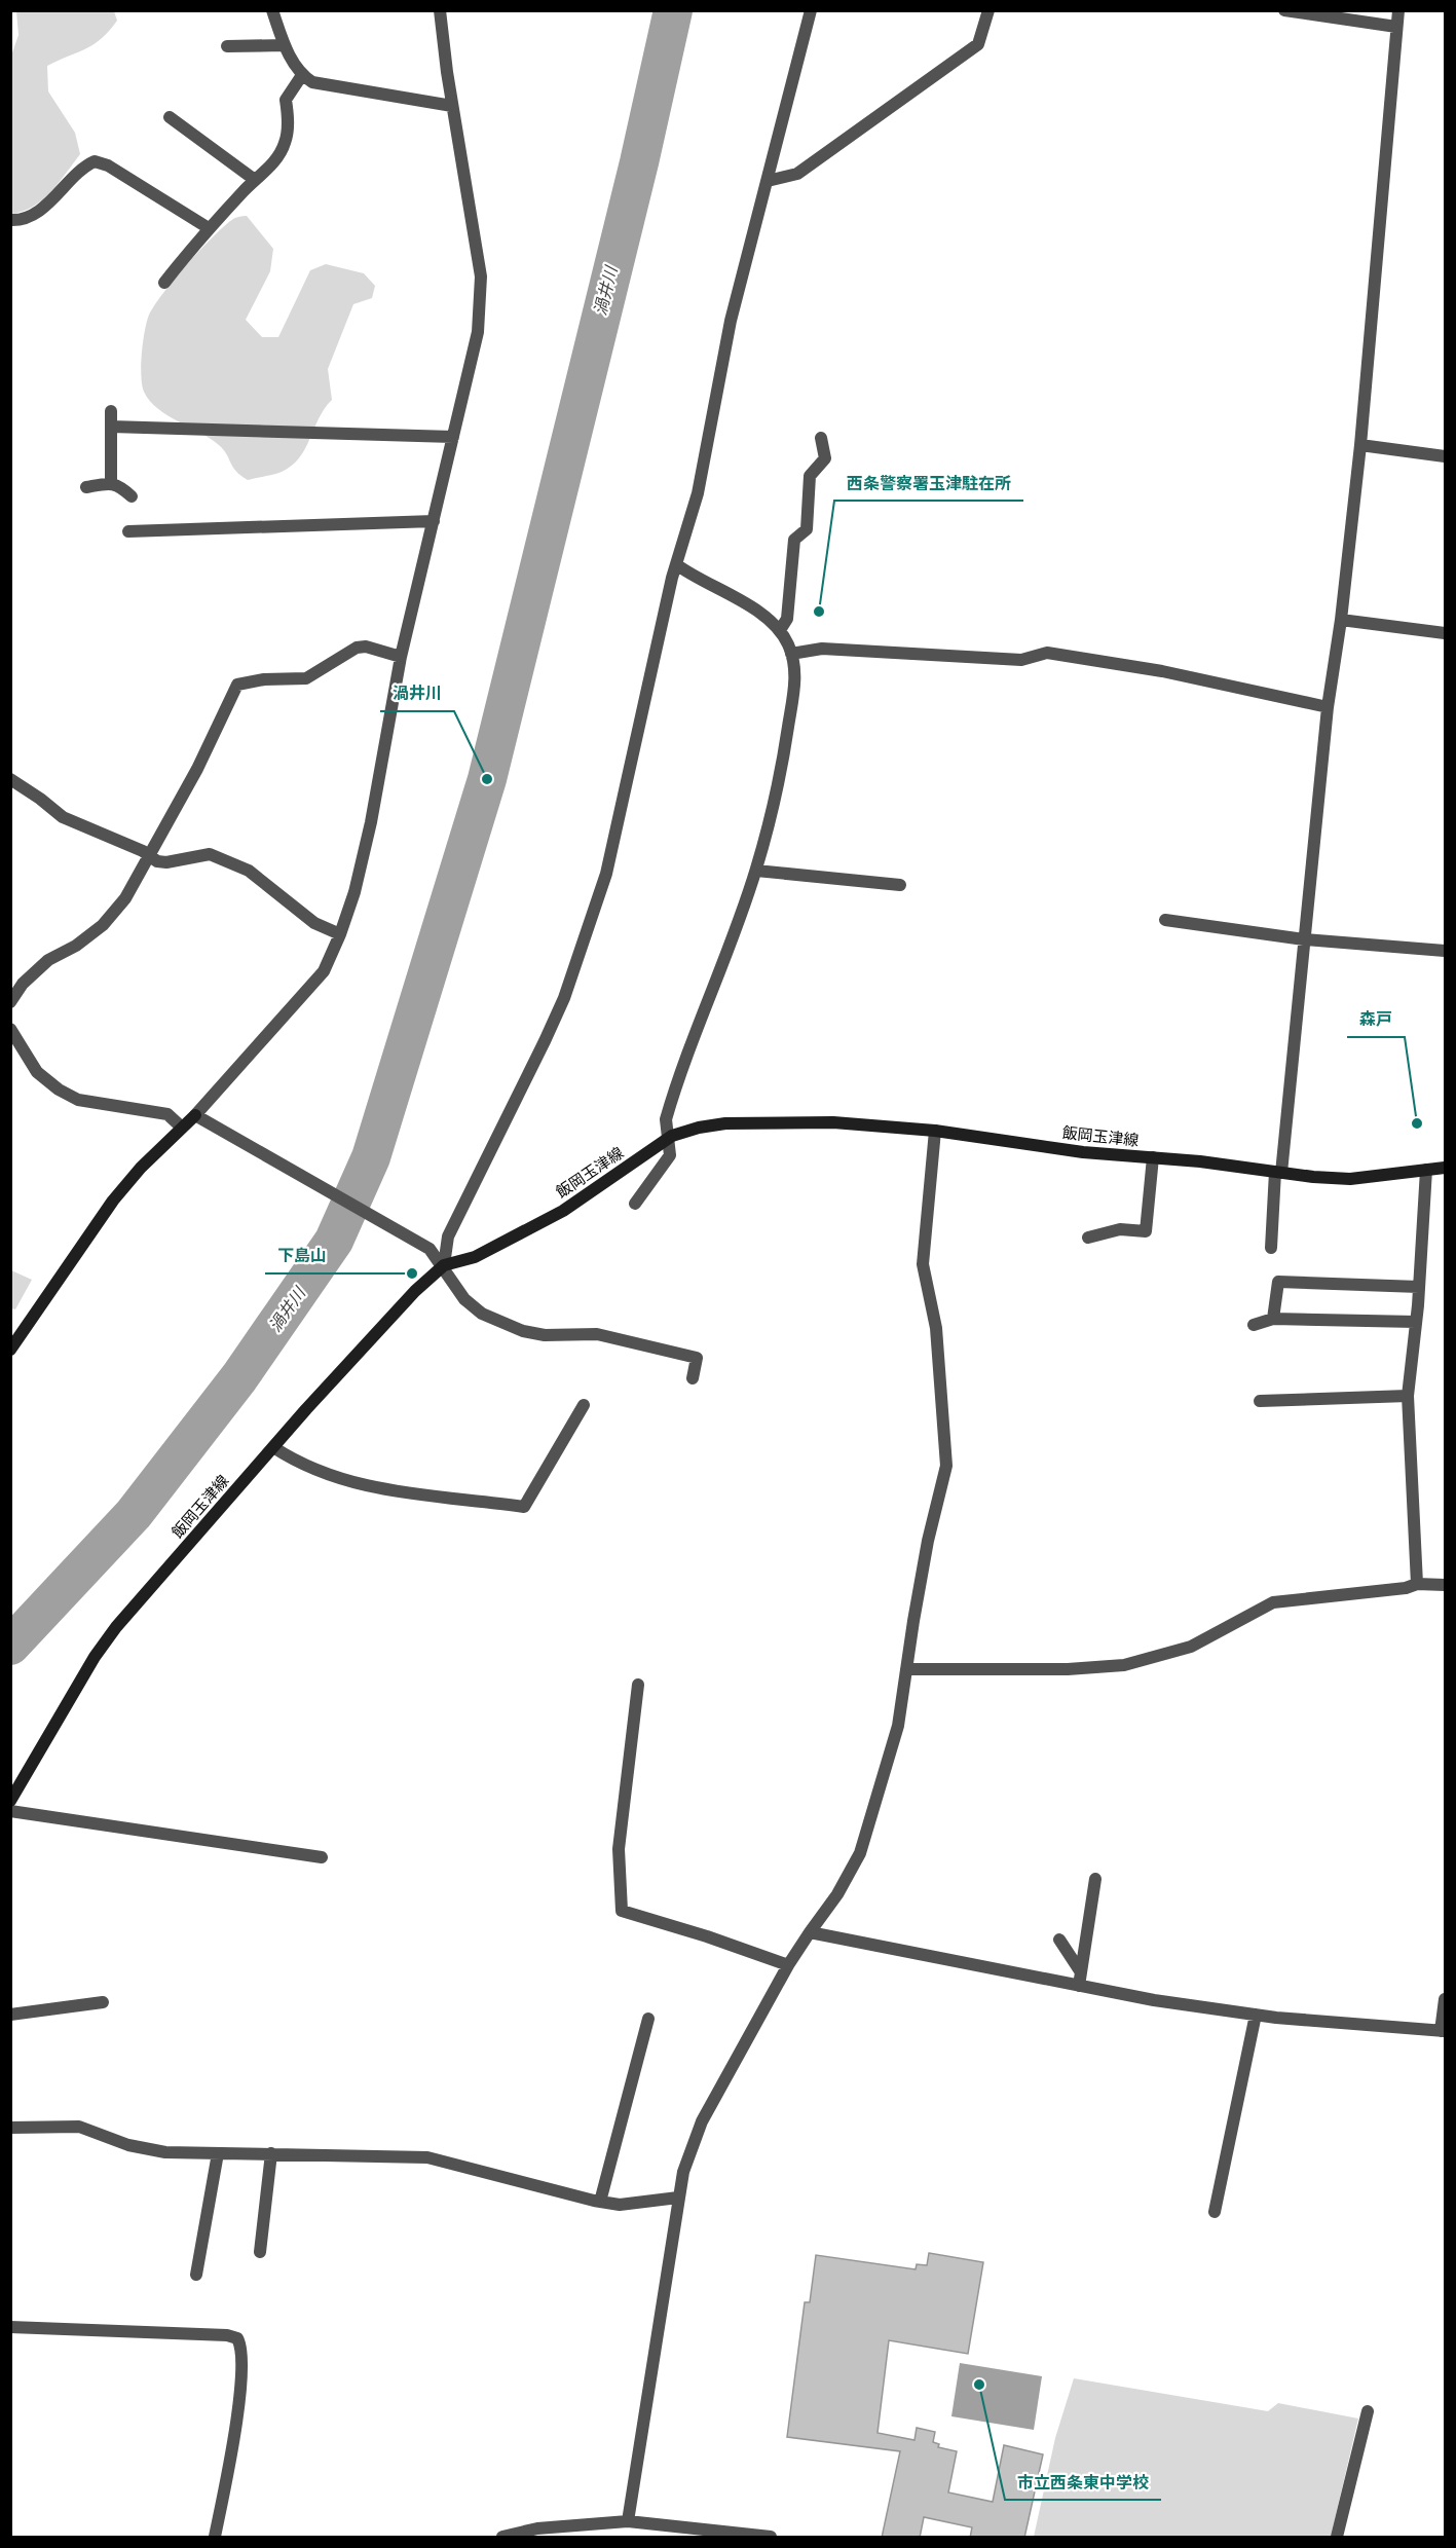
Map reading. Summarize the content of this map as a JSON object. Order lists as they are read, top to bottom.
{
  "streets": {
    "main road": ["飯岡玉津線"]
  },
  "water": ["渦井川"],
  "places": [
    "西条警察署玉津駐在所",
    "渦井川",
    "森戸",
    "下島山",
    "市立西条東中学校"
  ]
}
